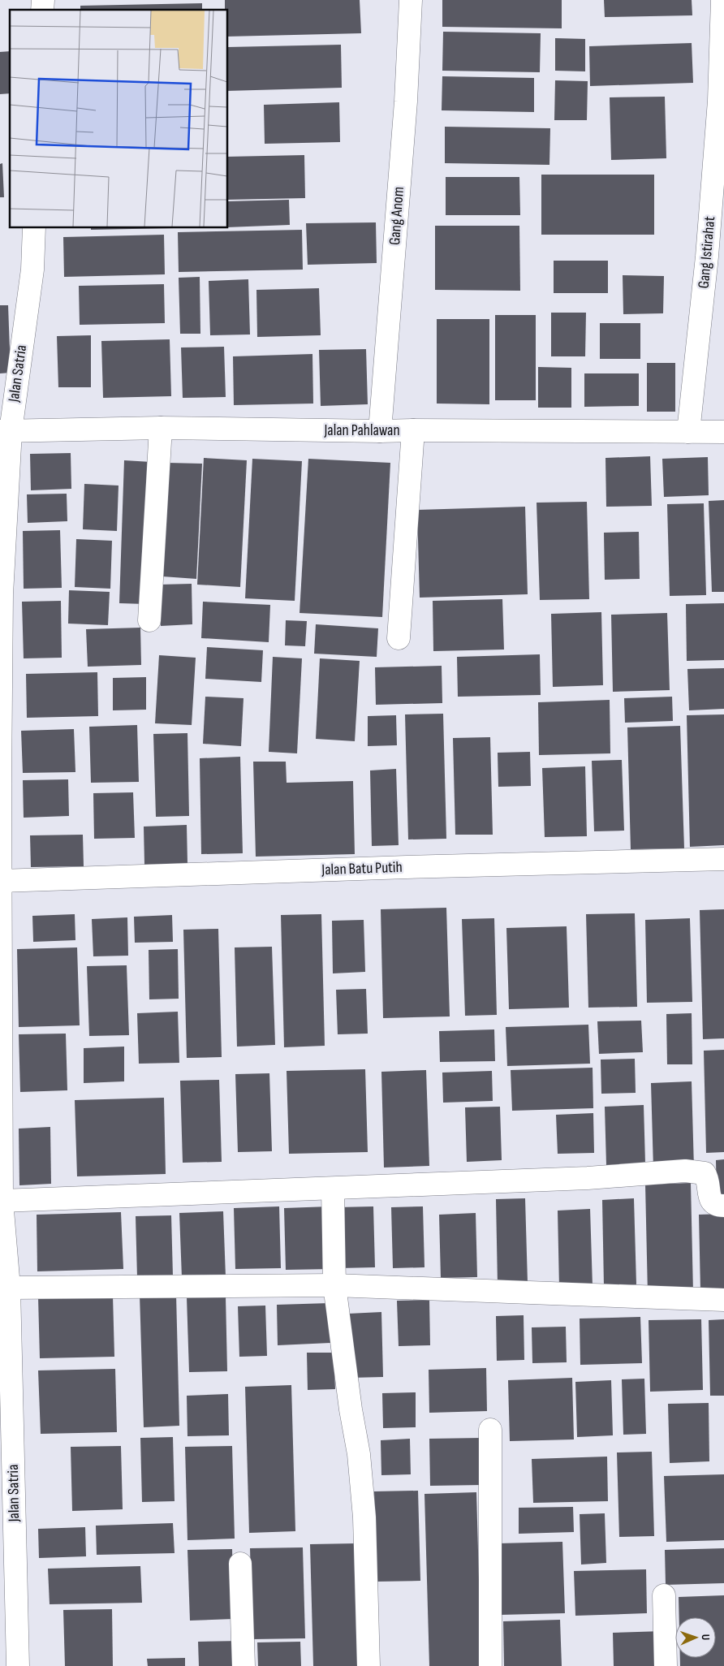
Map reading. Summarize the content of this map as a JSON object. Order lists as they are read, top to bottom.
{
  "streets": {
    "street": [
      "Gang Anom",
      "Gang Istirahat",
      "Jalan Satria",
      "Jalan Pahlawan",
      "Jalan Batu Putih"
    ]
  },
  "crossings": [
    ["Gang Anom", "Jalan Pahlawan"],
    ["Gang Istirahat", "Jalan Pahlawan"],
    ["Jalan Satria", "Jalan Pahlawan"],
    ["Jalan Satria", "Jalan Batu Putih"]
  ],
  "north": "right"
}
